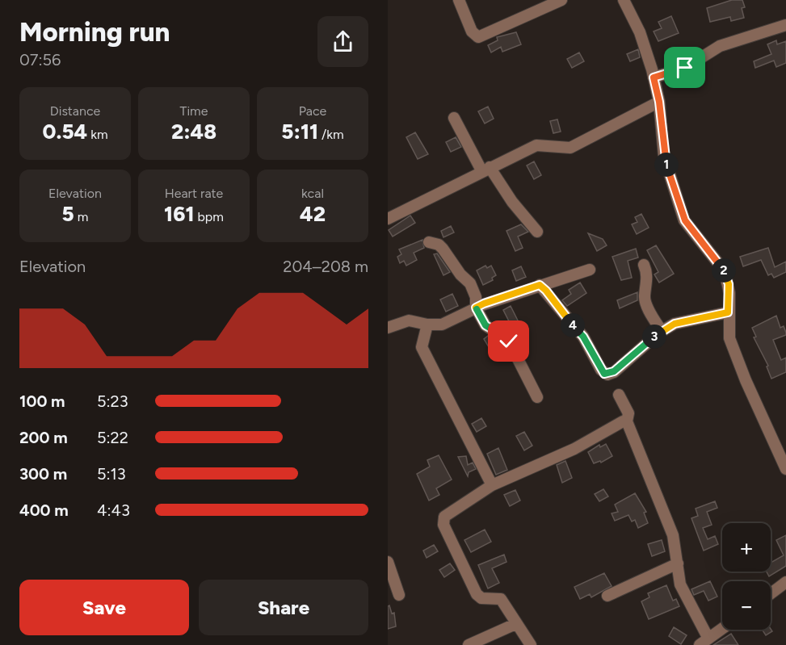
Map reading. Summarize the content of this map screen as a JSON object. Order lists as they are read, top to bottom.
{
  "page": {
    "heading": ["Morning run", "07:56"],
    "stats": [
      ["Distance", "0.54 km"],
      ["Time", "2:48"],
      ["Pace", "5:11 /km"],
      ["Elevation", "5 m"],
      ["Heart rate", "161 bpm"],
      ["kcal", "42"]
    ],
    "pins": [
      "1",
      "2",
      "4",
      "3"
    ],
    "chart": ["Elevation", "204–208 m"],
    "list": [
      {
        "name": "100 m",
        "note": "5:23"
      },
      {
        "name": "200 m",
        "note": "5:22"
      },
      {
        "name": "300 m",
        "note": "5:13"
      },
      {
        "name": "400 m",
        "note": "4:43"
      }
    ],
    "map_buttons": ["+", "−"],
    "buttons": ["Save", "Share"]
  }
}
